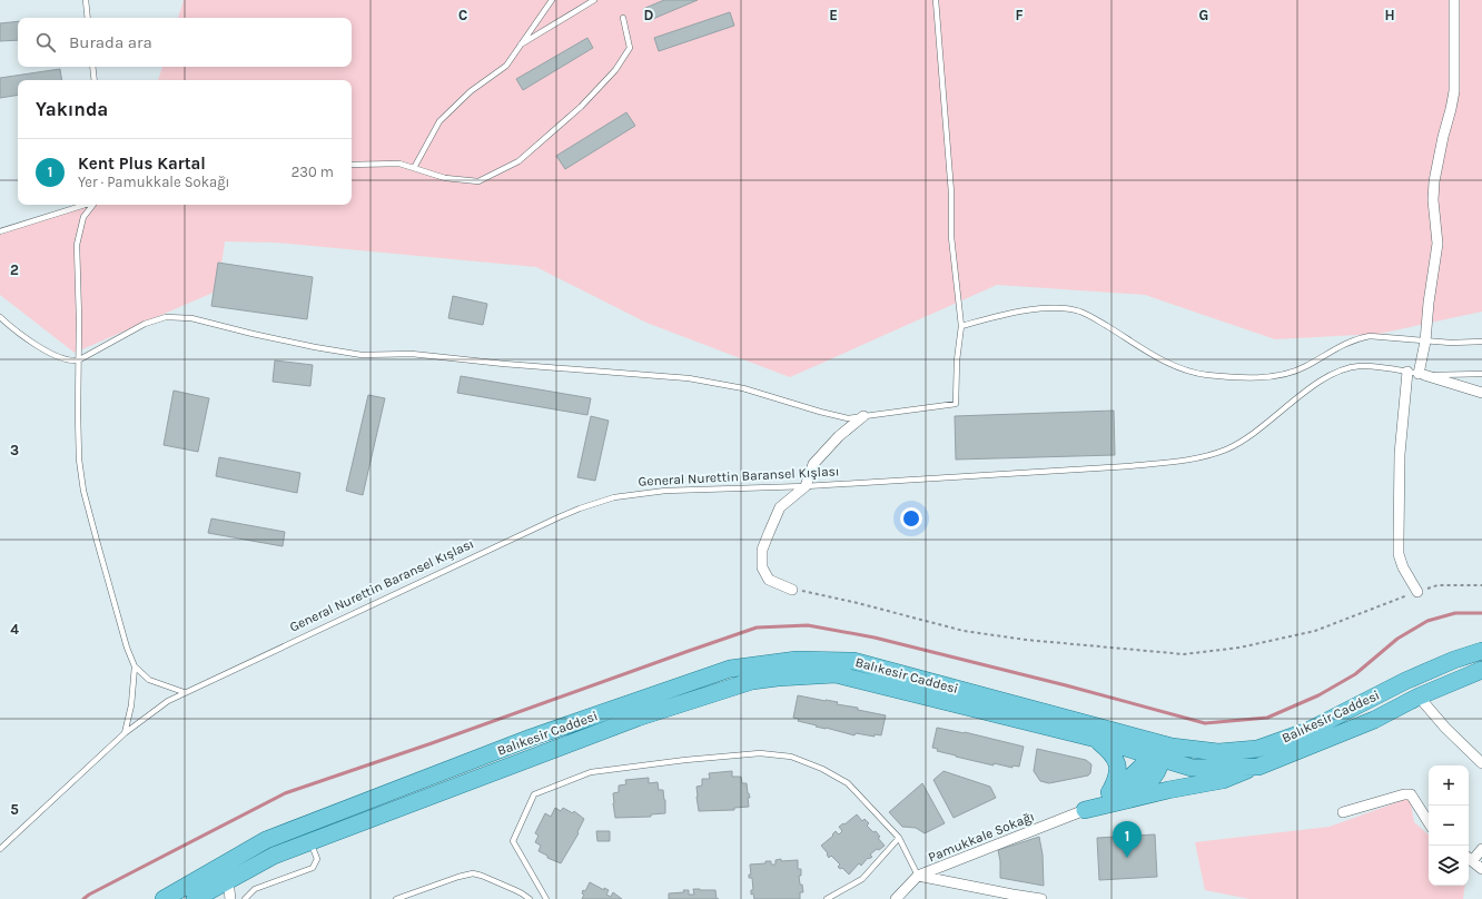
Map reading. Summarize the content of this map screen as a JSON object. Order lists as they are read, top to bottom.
{
  "streets": {
    "main road": ["Balıkesir Caddesi"],
    "street": ["General Nurettin Baransel Kışlası", "Pamukkale Sokağı"]
  },
  "page": {
    "search": "Burada ara",
    "heading": "Yakında",
    "list": [
      {
        "mark": "1",
        "name": "Kent Plus Kartal",
        "note": "Yer · Pamukkale Sokağı",
        "value": "230 m"
      }
    ],
    "map_buttons": ["+", "−"],
    "pins": "1"
  },
  "grid": {
    "columns": [
      "C",
      "D",
      "E",
      "F",
      "G",
      "H"
    ],
    "rows": [
      "2",
      "3",
      "4",
      "5"
    ]
  }
}
